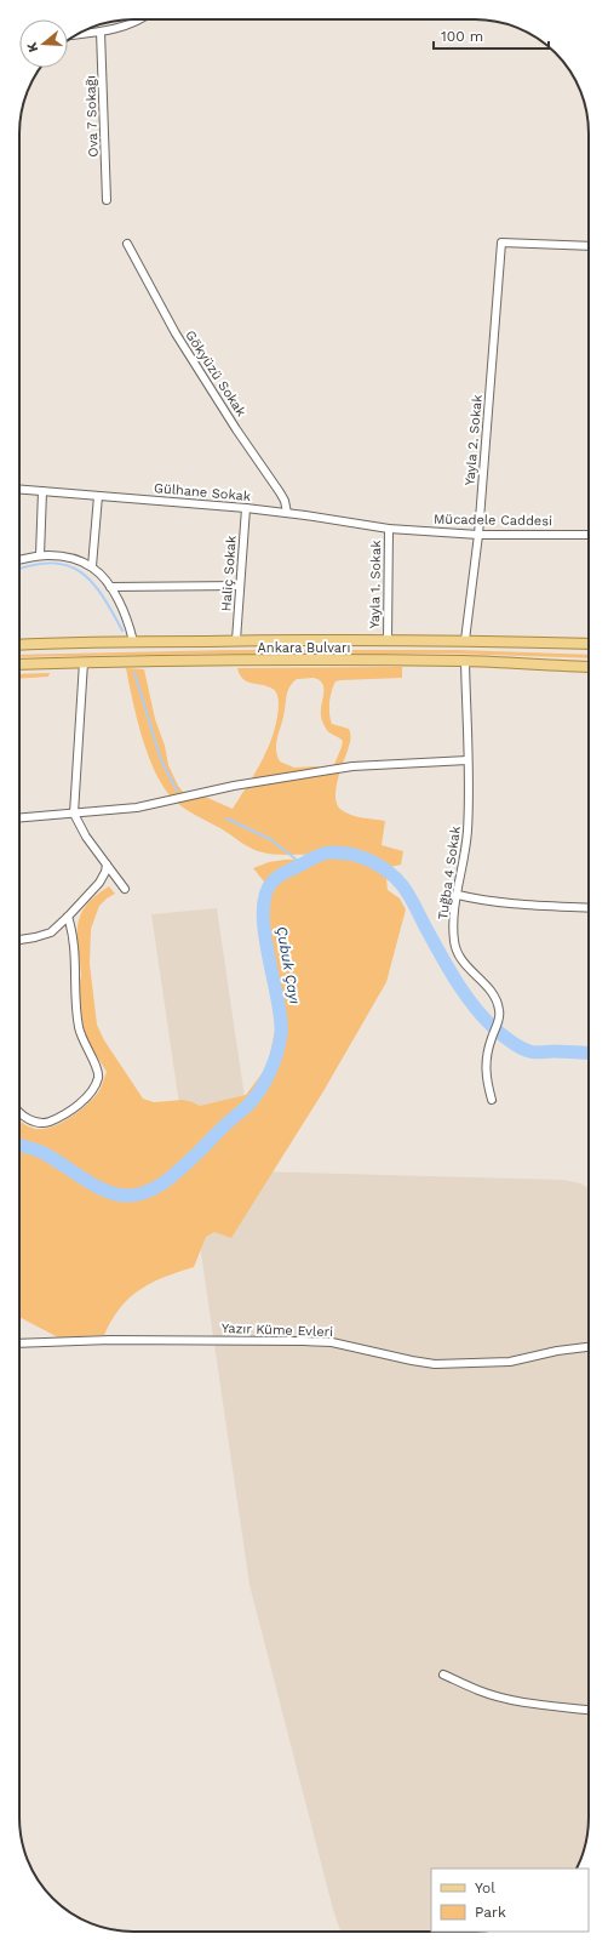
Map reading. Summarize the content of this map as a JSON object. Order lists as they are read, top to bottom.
{
  "streets": {
    "main road": ["Ankara Bulvarı"],
    "street": [
      "Ova 7 Sokağı",
      "Gökyüzü Sokak",
      "Yayla 2. Sokak",
      "Gülhane Sokak",
      "Mücadele Caddesi",
      "Haliç Sokak",
      "Yayla 1. Sokak",
      "Tuğba 4 Sokak",
      "Yazır Küme Evleri"
    ]
  },
  "crossings": [
    ["Gökyüzü Sokak", "Gülhane Sokak"],
    ["Yayla 2. Sokak", "Mücadele Caddesi"],
    ["Yayla 2. Sokak", "Ankara Bulvarı"],
    ["Gülhane Sokak", "Mücadele Caddesi"],
    ["Gülhane Sokak", "Haliç Sokak"],
    ["Gülhane Sokak", "Yayla 1. Sokak"],
    ["Mücadele Caddesi", "Yayla 1. Sokak"],
    ["Haliç Sokak", "Ankara Bulvarı"],
    ["Yayla 1. Sokak", "Ankara Bulvarı"],
    ["Ankara Bulvarı", "Tuğba 4 Sokak"]
  ],
  "water": ["Çubuk Çayı"],
  "legend": ["Yol", "Park"],
  "scale_bar": "100 m",
  "north": "left"
}
